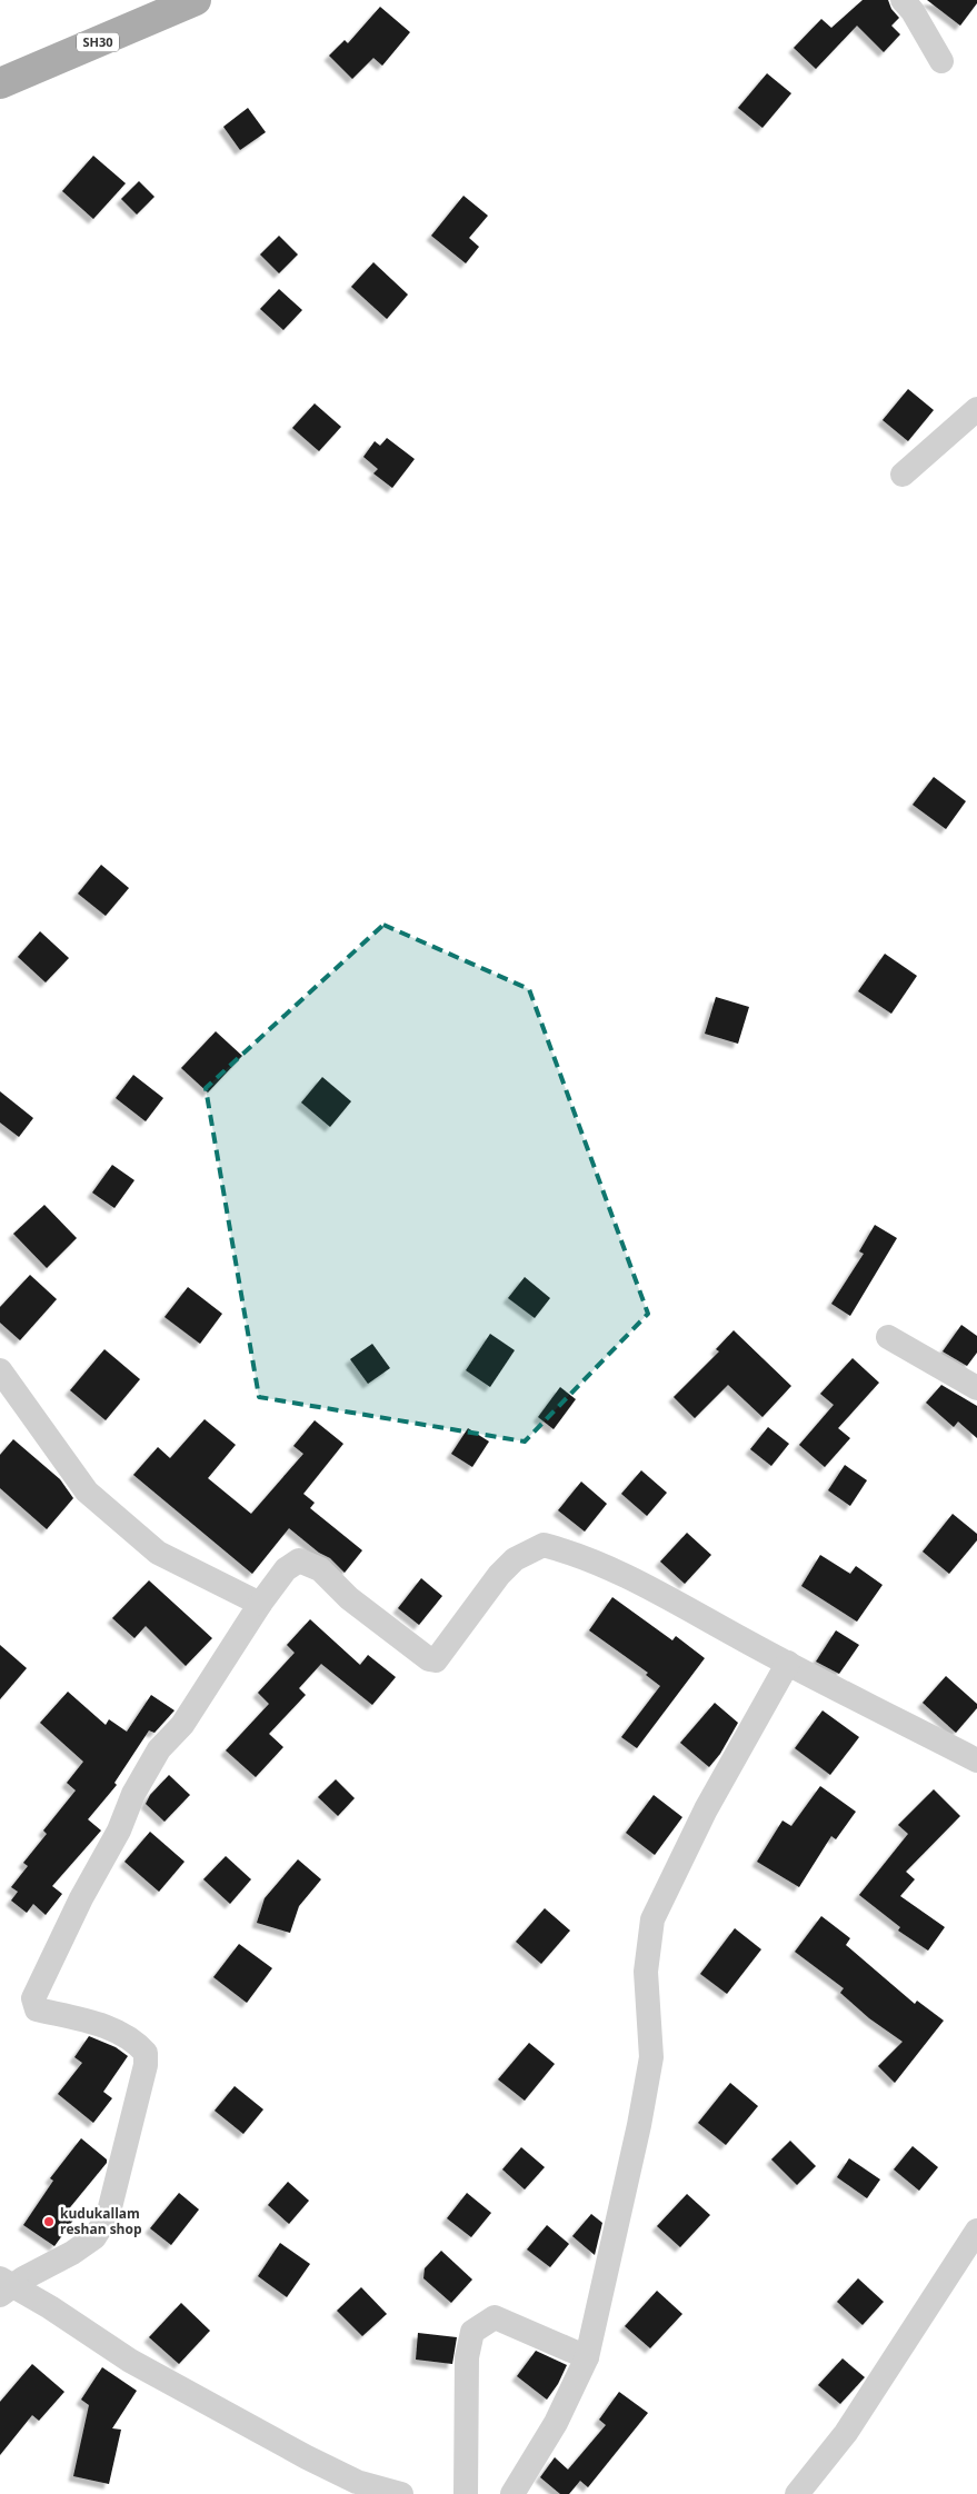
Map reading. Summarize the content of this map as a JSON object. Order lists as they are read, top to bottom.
{
  "streets": {
    "main road": ["SH30"]
  },
  "places": ["kudukallam reshan shop"]
}
